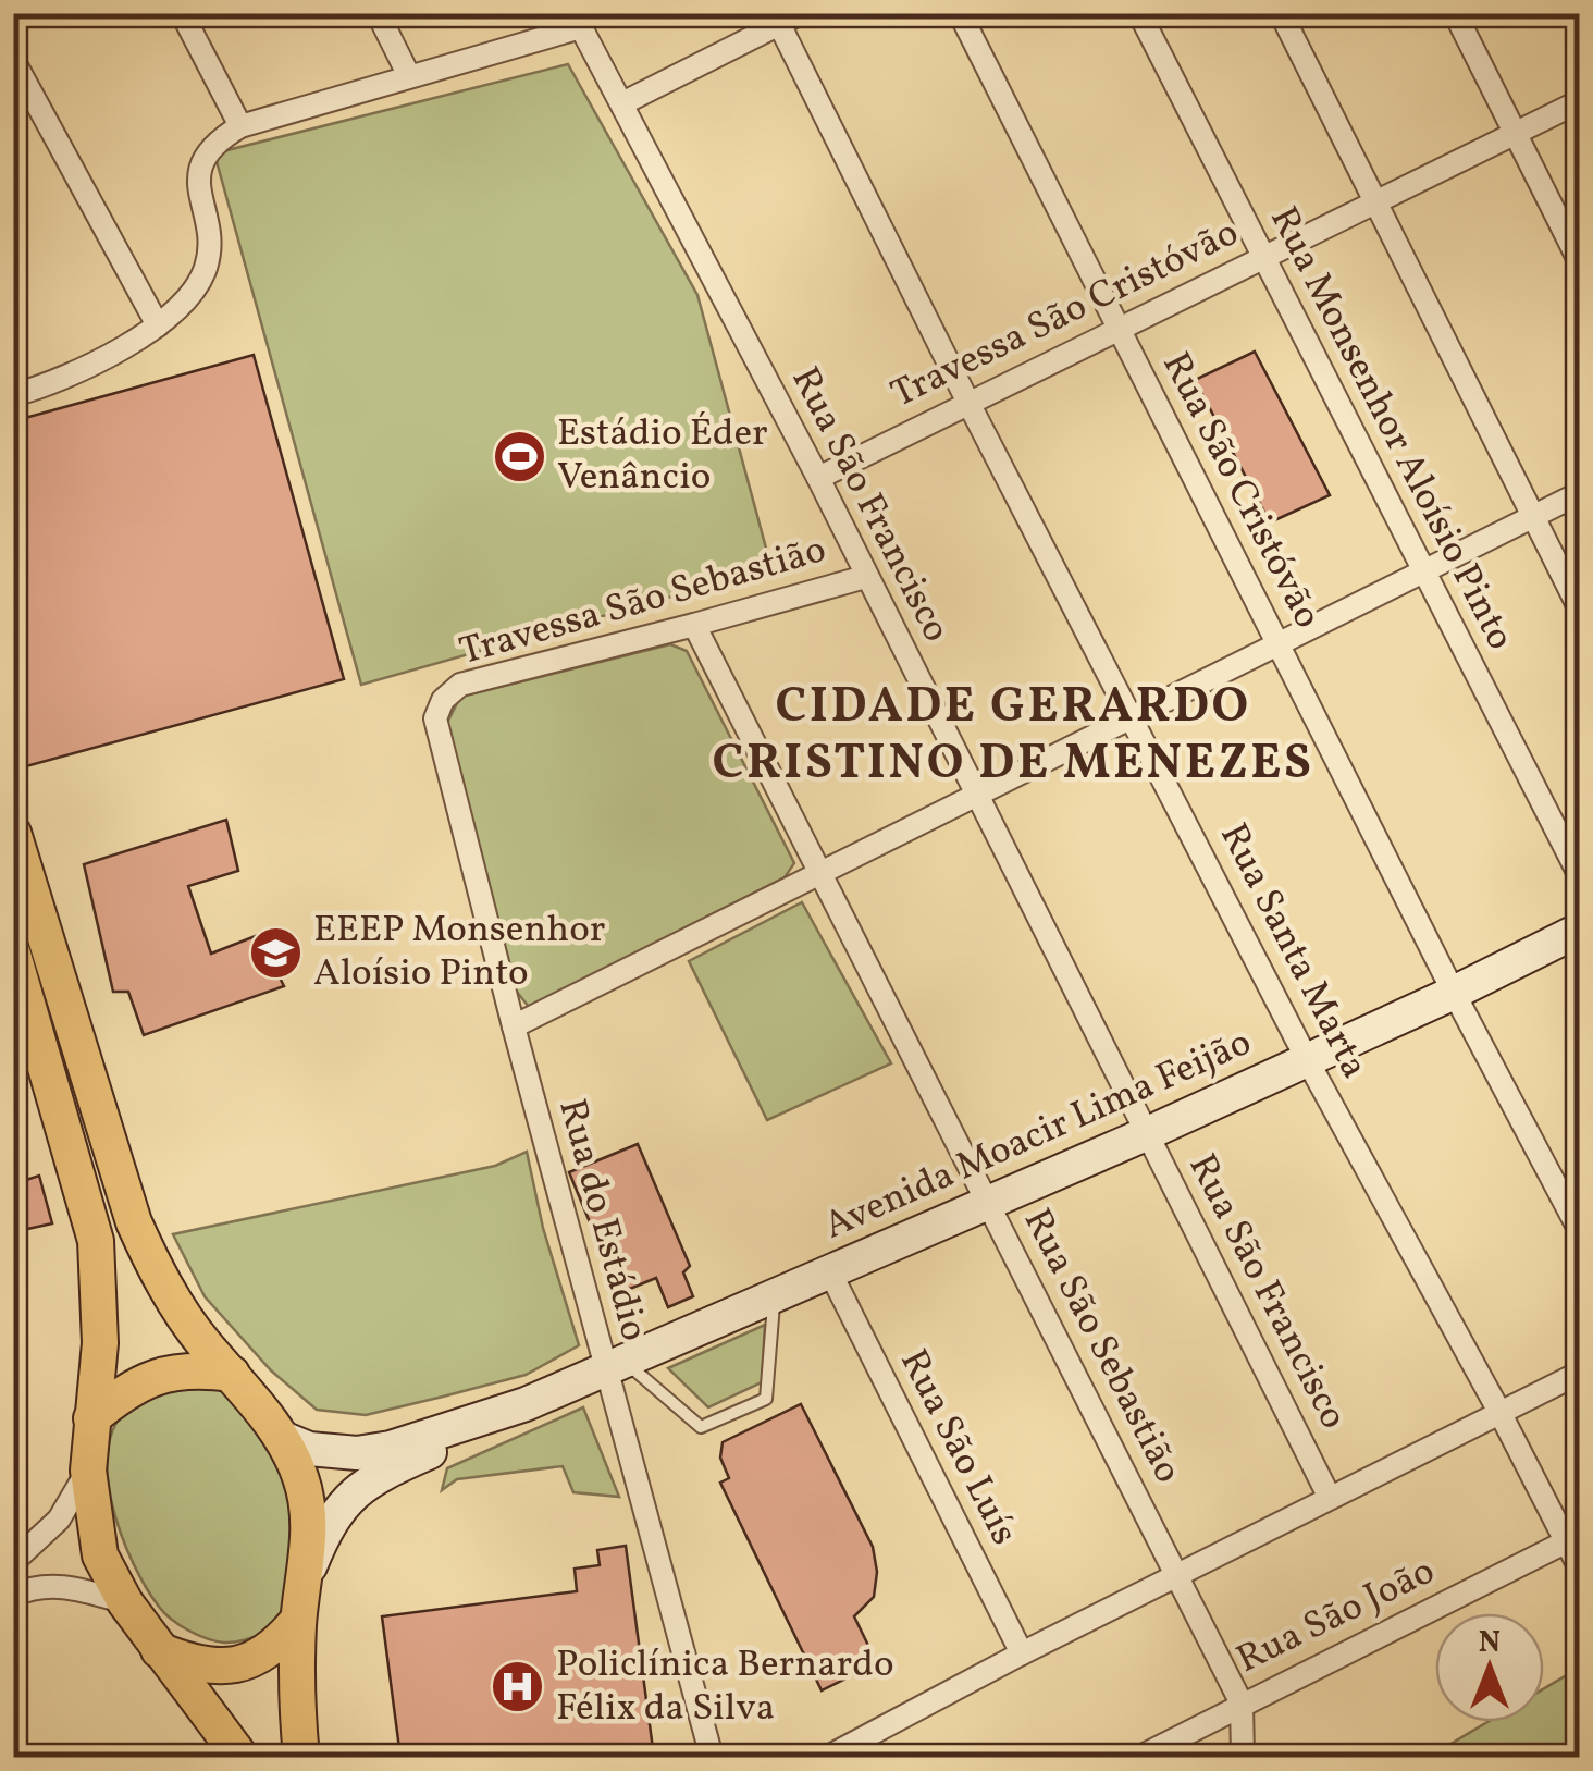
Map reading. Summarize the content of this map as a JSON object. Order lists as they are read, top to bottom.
{
  "streets": {
    "main road": ["Avenida Moacir Lima Feijão"],
    "street": [
      "Travessa São Cristóvão",
      "Rua Monsenhor Aloísio Pinto",
      "Rua São Cristóvão",
      "Rua São Francisco",
      "Travessa São Sebastião",
      "Rua Santa Marta",
      "Rua do Estádio",
      "Rua São Sebastião",
      "Rua São Luís",
      "Rua São João"
    ]
  },
  "crossings": [
    ["Travessa São Cristóvão", "Rua Monsenhor Aloísio Pinto"],
    ["Travessa São Cristóvão", "Rua São Cristóvão"],
    ["Travessa São Cristóvão", "Rua São Francisco"],
    ["Travessa São Cristóvão", "Rua Santa Marta"],
    ["Rua São Cristóvão", "Avenida Moacir Lima Feijão"],
    ["Rua São Francisco", "Travessa São Sebastião"],
    ["Rua São Francisco", "Avenida Moacir Lima Feijão"],
    ["Travessa São Sebastião", "Rua do Estádio"],
    ["Travessa São Sebastião", "Rua São Sebastião"],
    ["Rua Santa Marta", "Avenida Moacir Lima Feijão"],
    ["Rua Santa Marta", "Rua São João"],
    ["Avenida Moacir Lima Feijão", "Rua do Estádio"],
    ["Avenida Moacir Lima Feijão", "Rua São Sebastião"],
    ["Avenida Moacir Lima Feijão", "Rua São Luís"],
    ["Rua São Sebastião", "Rua São João"]
  ],
  "districts": ["CIDADE GERARDO CRISTINO DE MENEZES"],
  "places": {
    "sports": ["Estádio Éder Venâncio"],
    "school or university": ["EEEP Monsenhor Aloísio Pinto"],
    "hospital": ["Policlínica Bernardo Félix da Silva"]
  },
  "north": "top"
}
